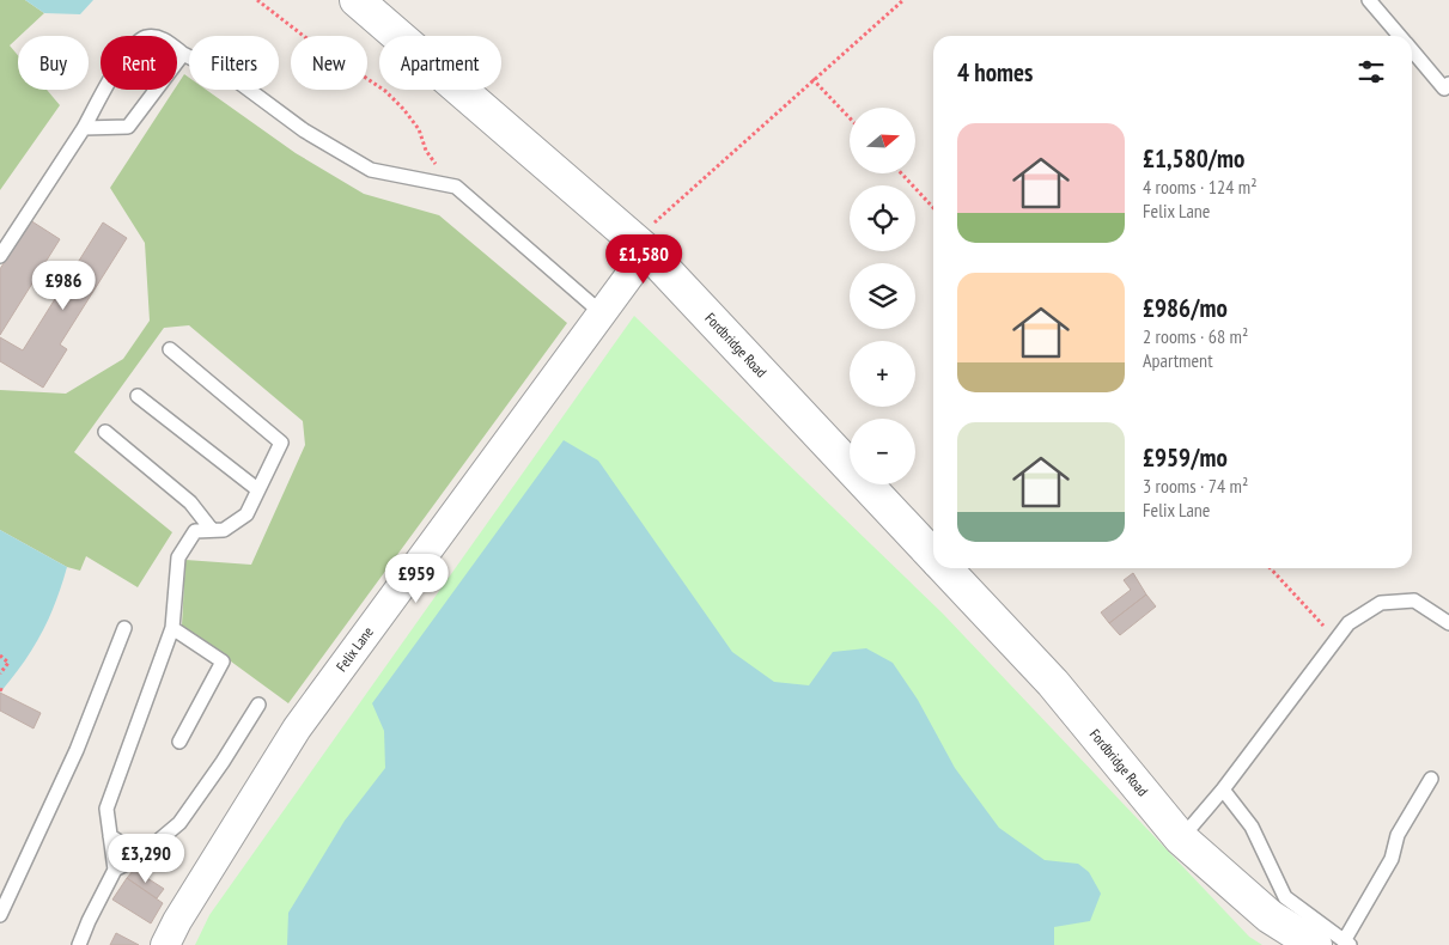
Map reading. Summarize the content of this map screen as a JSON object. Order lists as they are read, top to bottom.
{
  "streets": {
    "street": ["Fordbridge Road", "Felix Lane"]
  },
  "crossings": [
    ["Fordbridge Road", "Felix Lane"]
  ],
  "north": "right",
  "page": {
    "chip": [
      "Buy",
      "Rent",
      "Filters",
      "New",
      "Apartment"
    ],
    "heading": "4 homes",
    "map_buttons": ["+", "−"],
    "list": [
      {
        "name": "£1,580/mo",
        "note": "4 rooms · 124 m² · Felix Lane"
      },
      {
        "name": "£986/mo",
        "note": "2 rooms · 68 m² · Apartment"
      },
      {
        "name": "£959/mo",
        "note": "3 rooms · 74 m² · Felix Lane"
      }
    ],
    "price": [
      "£1,580",
      "£986",
      "£959",
      "£3,290"
    ]
  }
}
